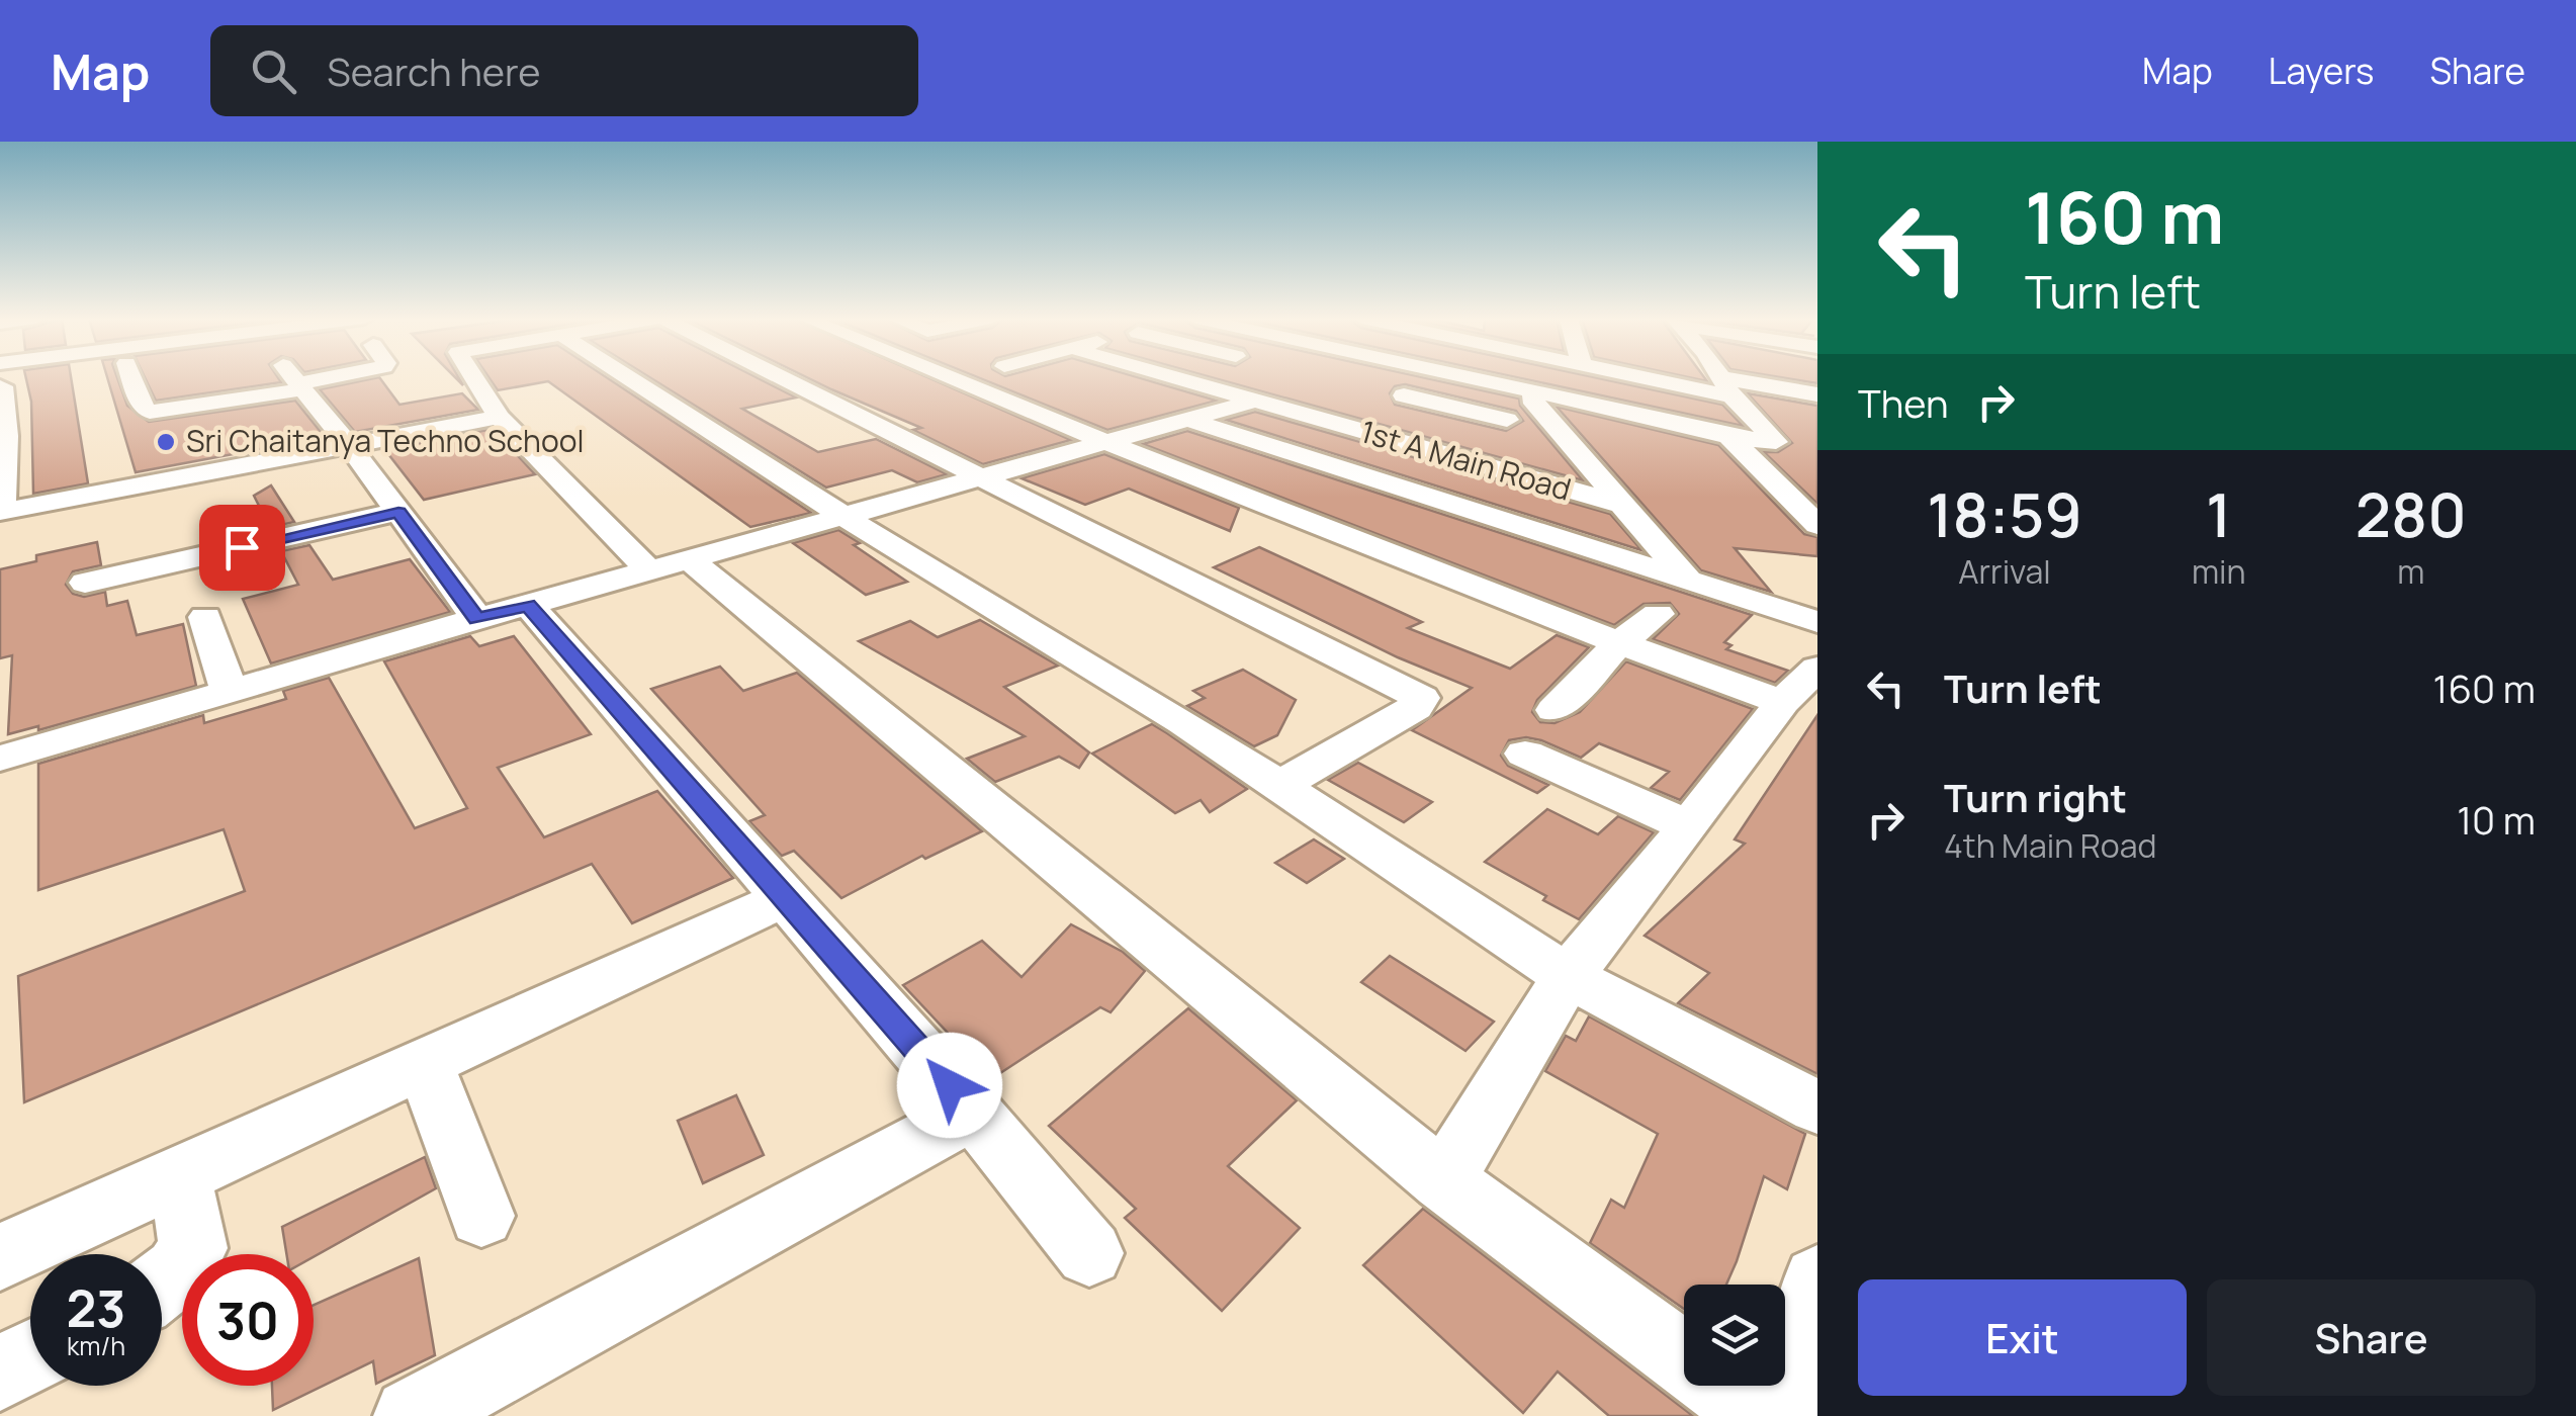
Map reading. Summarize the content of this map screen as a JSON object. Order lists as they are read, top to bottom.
{
  "streets": {
    "street": ["1st A Main Road"]
  },
  "places": ["Sri Chaitanya Techno School"],
  "page": {
    "header": "Map",
    "search": "Search here",
    "nav": ["Map", "Layers", "Share"],
    "turn": ["160 m", "Turn left"],
    "then": "Then",
    "eta": [
      "18:59",
      "Arrival",
      "1",
      "min",
      "280",
      "m"
    ],
    "list": [
      {
        "name": "Turn left",
        "value": "160 m"
      },
      {
        "name": "Turn right",
        "note": "4th Main Road",
        "value": "10 m"
      }
    ],
    "speed": "23 km/h",
    "limit": "30",
    "buttons": ["Exit", "Share"]
  }
}
